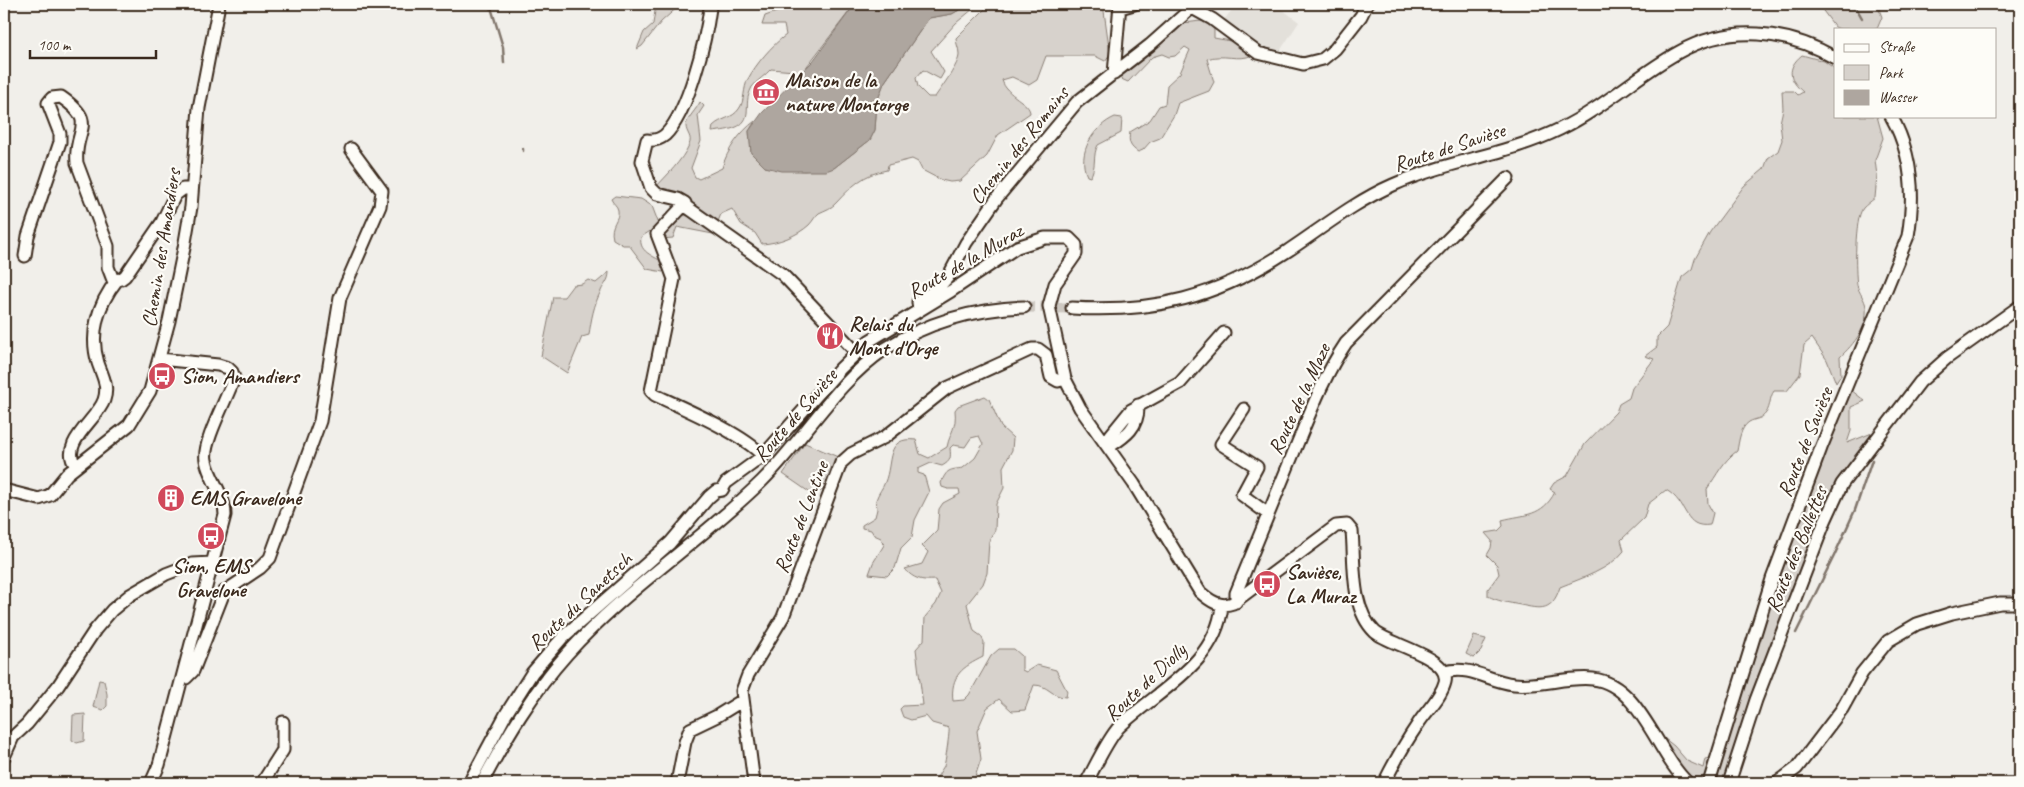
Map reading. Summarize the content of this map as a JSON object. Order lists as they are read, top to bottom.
{
  "streets": {
    "street": [
      "Chemin des Romains",
      "Route de Savièse",
      "Chemin des Amandiers",
      "Route de la Muraz",
      "Route de la Maze",
      "Route de Lentine",
      "Route des Ballettes",
      "Route du Sanetsch",
      "Route de Diolly"
    ]
  },
  "crossings": [
    ["Chemin des Romains", "Route de la Muraz"],
    ["Route de la Muraz", "Route de Lentine"],
    ["Route de la Muraz", "Route du Sanetsch"],
    ["Route de la Muraz", "Route de Diolly"]
  ],
  "places": {
    "museum": ["Maison de la nature Montorge"],
    "restaurant": ["Relais du Mont d'Orge"],
    "bus stop": ["Sion, Amandiers", "Sion, EMS Gravelone", "Savièse, La Muraz"],
    "building": ["EMS Gravelone"]
  },
  "legend": ["Straße", "Park", "Wasser"],
  "scale_bar": "100 m"
}
